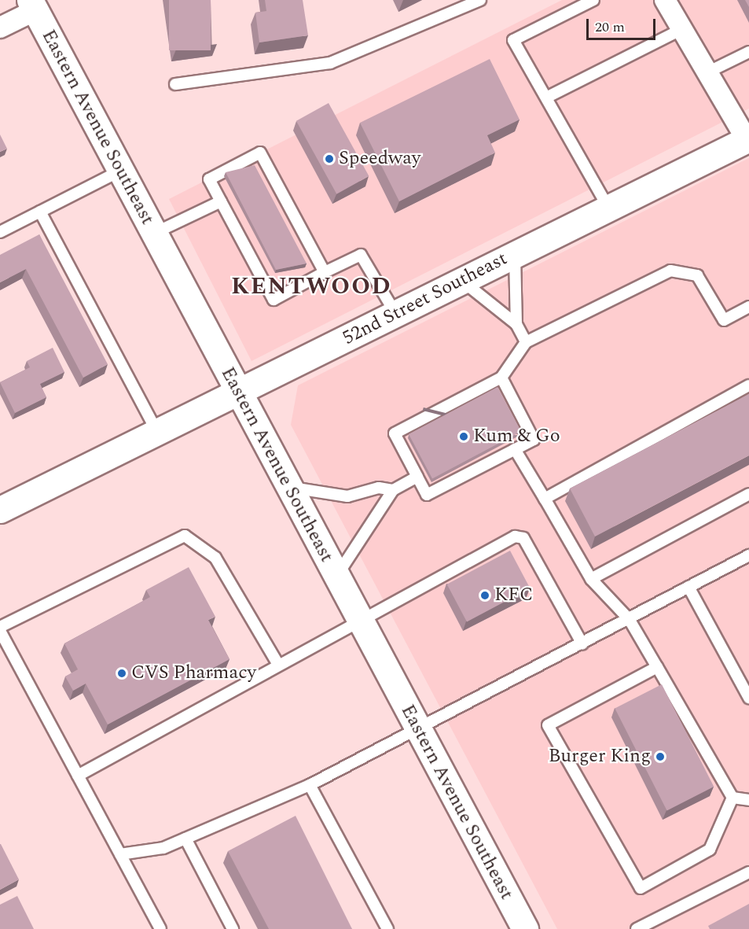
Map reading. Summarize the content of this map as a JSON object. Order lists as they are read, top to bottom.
{
  "streets": {
    "street": ["Eastern Avenue Southeast", "52nd Street Southeast"]
  },
  "crossings": [
    ["Eastern Avenue Southeast", "52nd Street Southeast"]
  ],
  "districts": ["KENTWOOD"],
  "places": [
    "Speedway",
    "Kum & Go",
    "KFC",
    "CVS Pharmacy",
    "Burger King"
  ],
  "scale_bar": "20 m"
}
